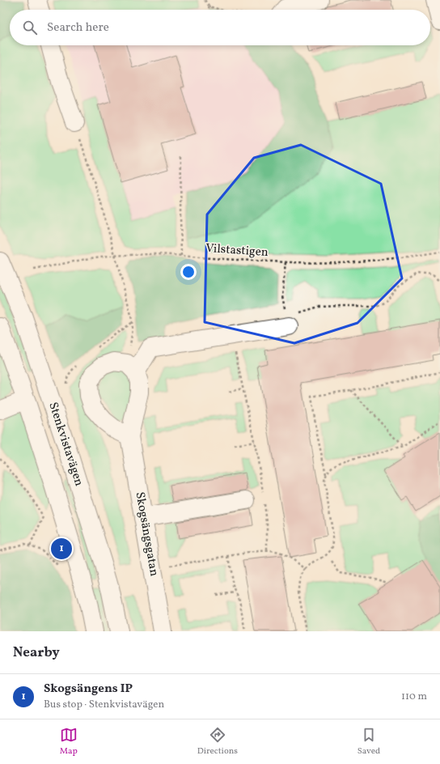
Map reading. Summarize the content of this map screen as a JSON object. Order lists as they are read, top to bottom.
{
  "streets": {
    "main road": ["Stenkvistavägen", "Skogsängsgatan"],
    "path": ["Vilstastigen"]
  },
  "page": {
    "search": "Search here",
    "pins": "1",
    "heading": "Nearby",
    "list": [
      {
        "mark": "1",
        "name": "Skogsängens IP",
        "note": "Bus stop · Stenkvistavägen",
        "value": "110 m"
      }
    ],
    "nav": ["Map", "Directions", "Saved"]
  }
}
